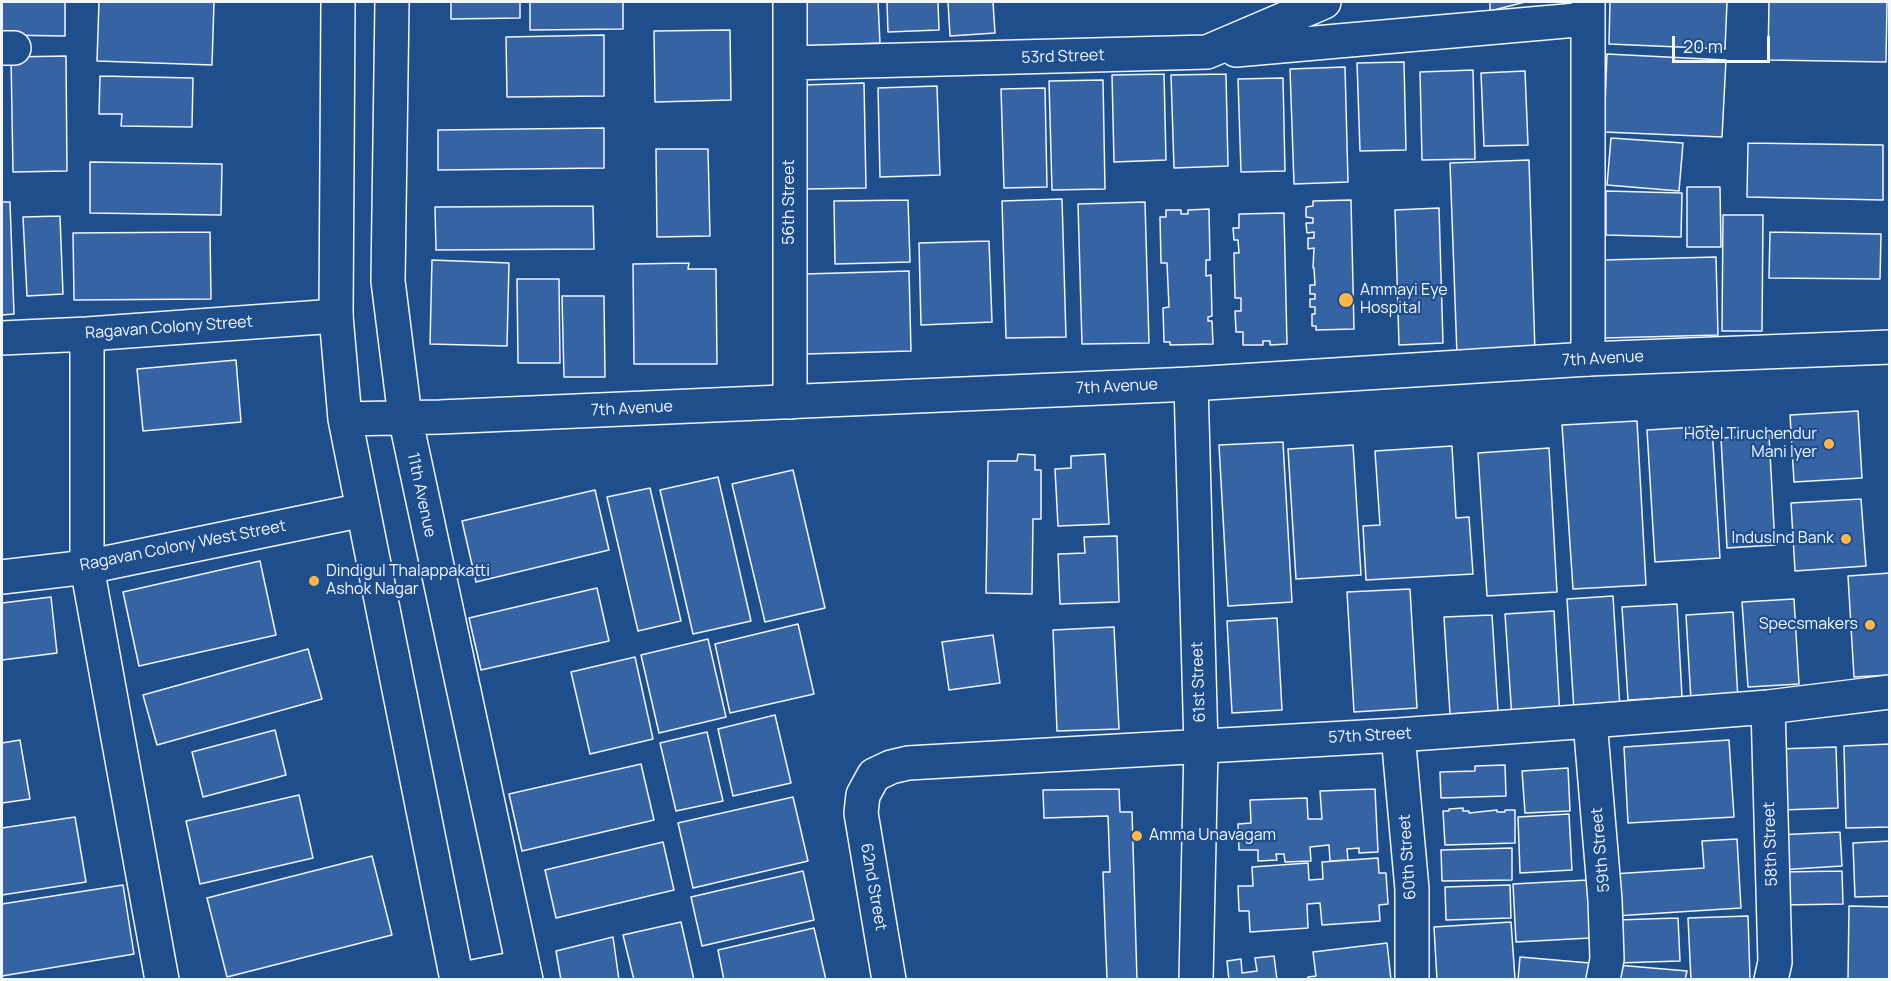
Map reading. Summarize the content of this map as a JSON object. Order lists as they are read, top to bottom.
{
  "streets": {
    "street": [
      "53rd Street",
      "56th Street",
      "Ragavan Colony Street",
      "7th Avenue",
      "11th Avenue",
      "Ragavan Colony West Street",
      "61st Street",
      "57th Street",
      "58th Street",
      "59th Street",
      "60th Street",
      "62nd Street"
    ]
  },
  "crossings": [
    ["53rd Street", "56th Street"],
    ["56th Street", "7th Avenue"],
    ["7th Avenue", "11th Avenue"],
    ["7th Avenue", "61st Street"],
    ["61st Street", "57th Street"],
    ["57th Street", "58th Street"],
    ["57th Street", "59th Street"],
    ["57th Street", "60th Street"],
    ["57th Street", "62nd Street"]
  ],
  "places": [
    "Ammayi Eye Hospital",
    "Hotel Tiruchendur Mani Iyer",
    "IndusInd Bank",
    "Dindigul Thalappakatti Ashok Nagar",
    "Specsmakers",
    "Amma Unavagam"
  ],
  "scale_bar": "20 m"
}
